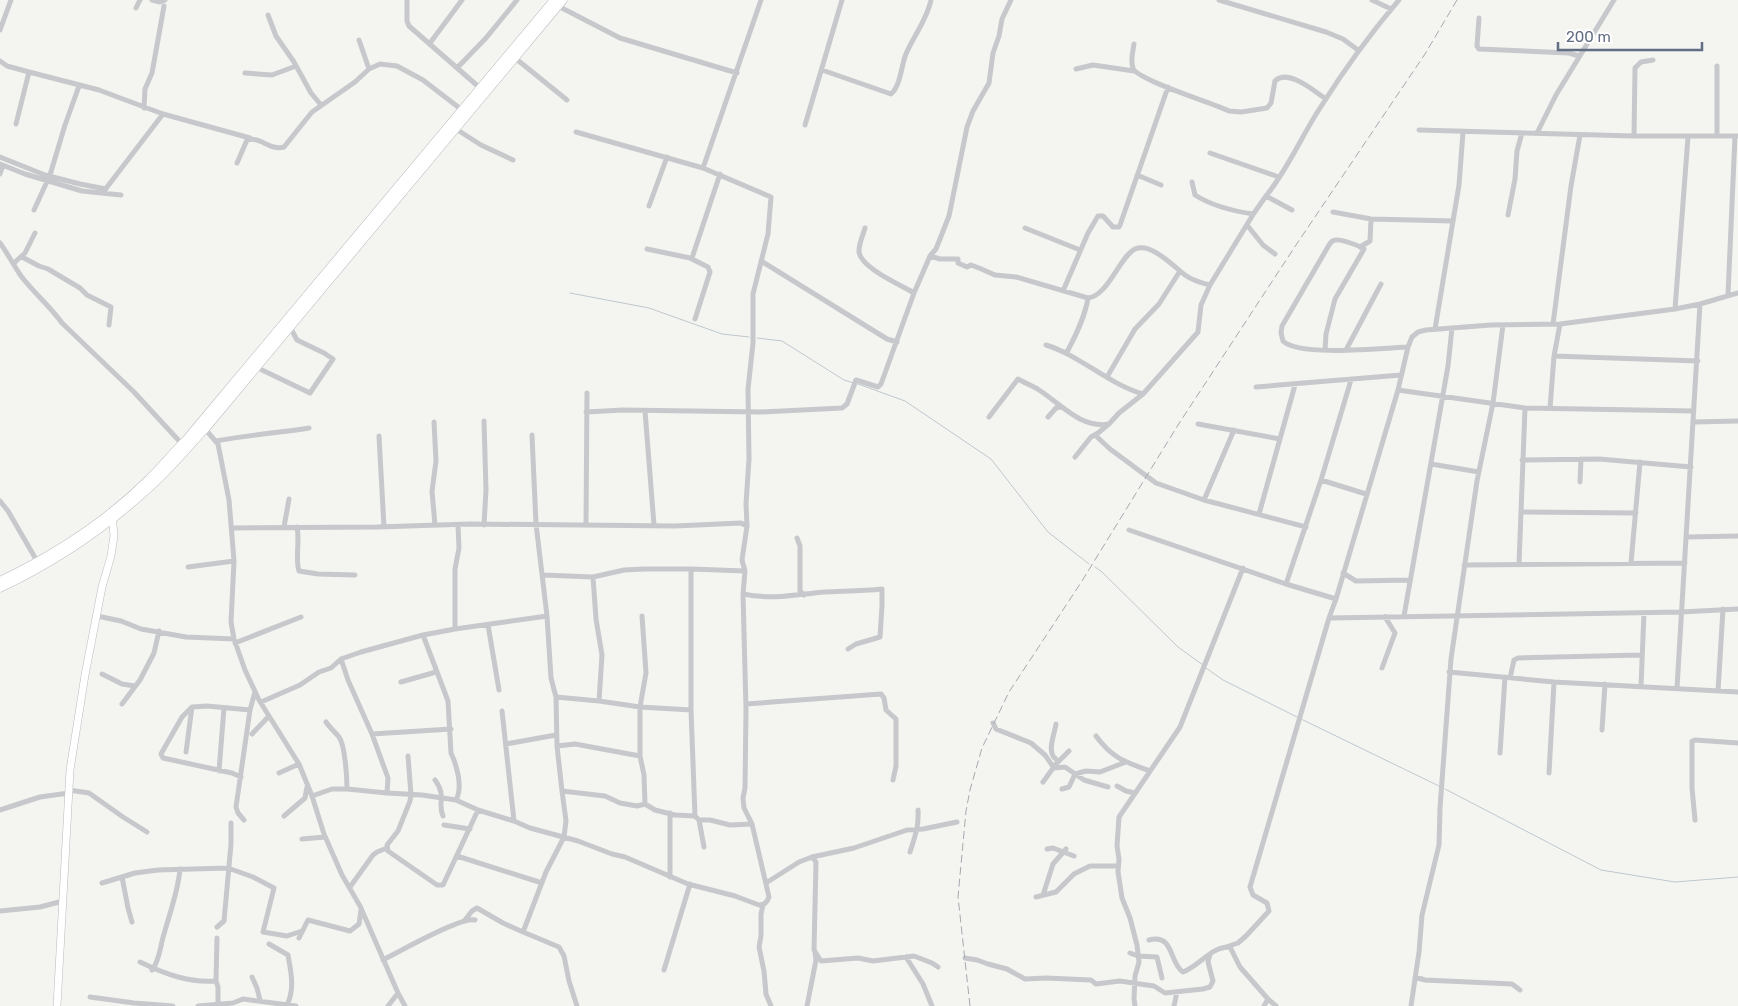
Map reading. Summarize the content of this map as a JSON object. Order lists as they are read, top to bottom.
{
  "scale_bar": "200 m"
}
